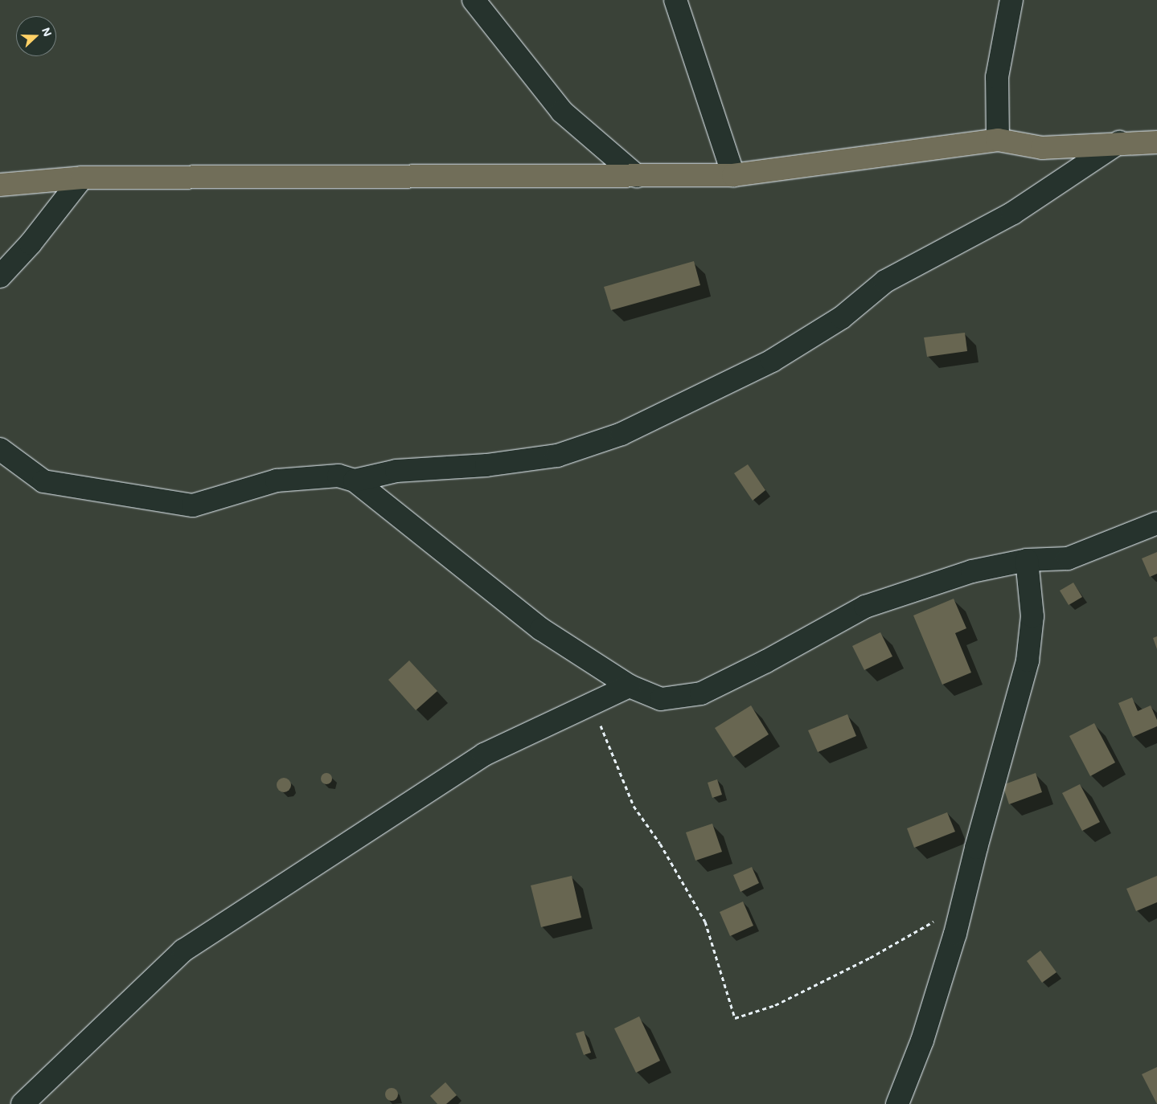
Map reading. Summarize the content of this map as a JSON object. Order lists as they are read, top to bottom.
{
  "north": "right"
}
